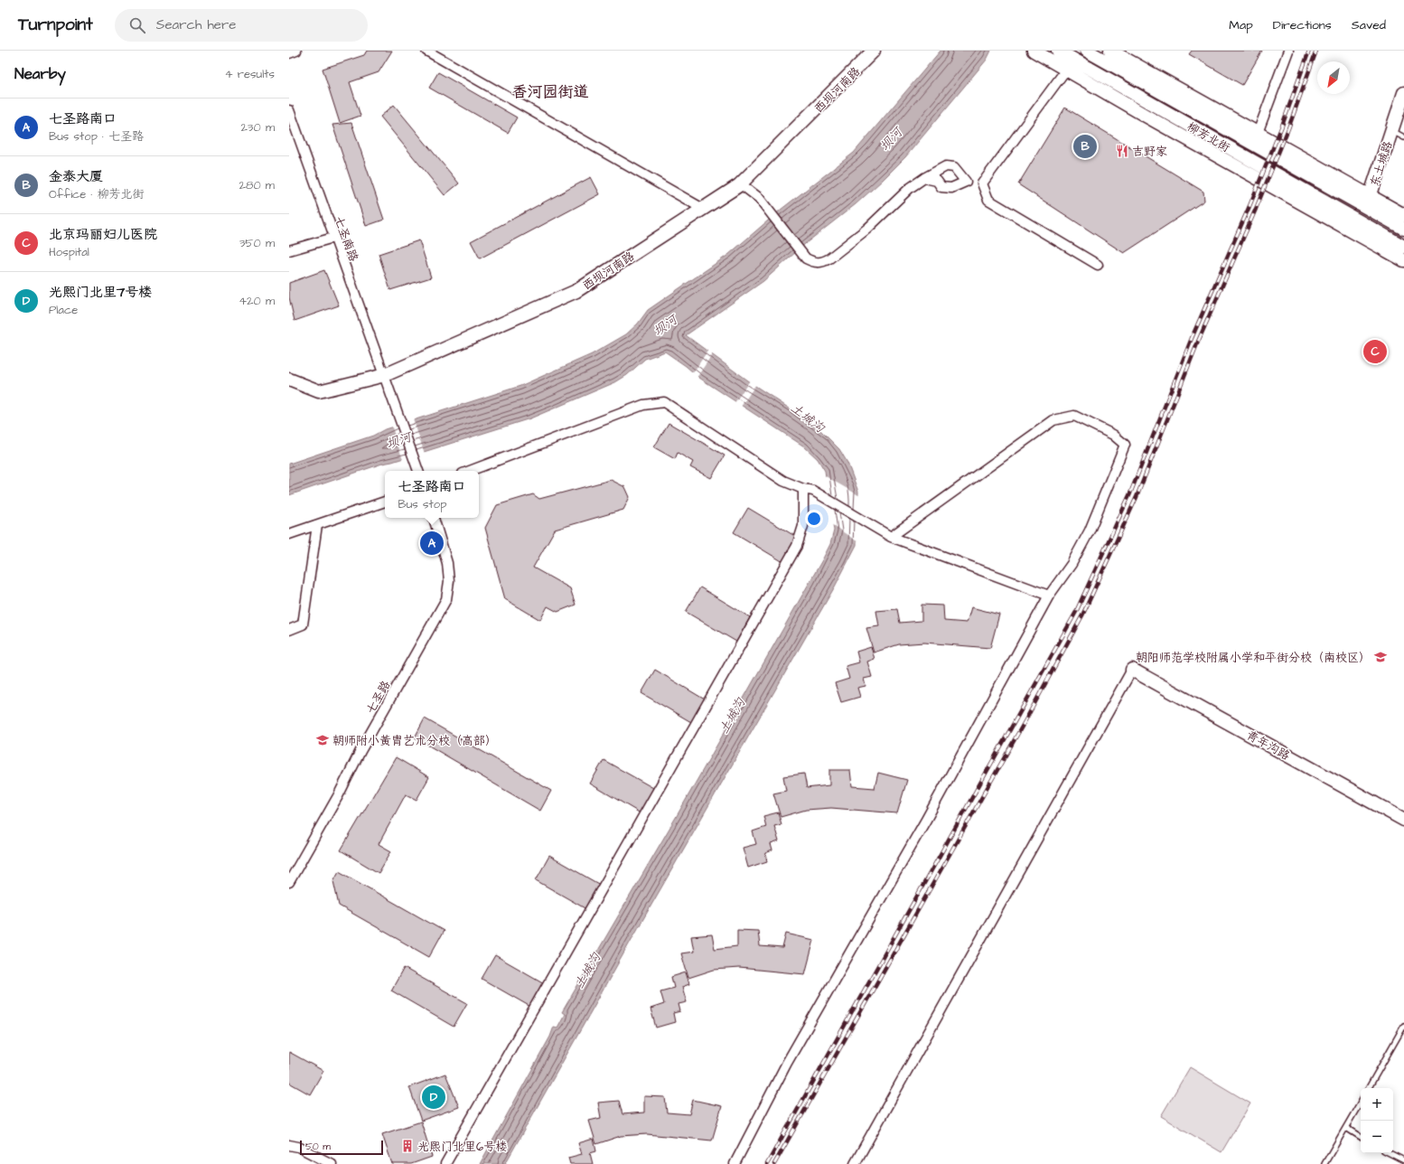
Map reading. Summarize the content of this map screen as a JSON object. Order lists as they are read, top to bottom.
{
  "streets": {
    "street": [
      "西坝河南路",
      "柳芳北街",
      "东土城路",
      "七圣南路",
      "七圣路",
      "青年沟路"
    ]
  },
  "crossings": [
    ["西坝河南路", "七圣南路"],
    ["柳芳北街", "东土城路"]
  ],
  "districts": ["香河园街道"],
  "water": ["坝河", "土城沟"],
  "places": {
    "restaurant": ["吉野家"],
    "school or university": ["朝阳师范学校附属小学和平街分校（南校区）", "朝师附小黄胄艺术分校（高部）"],
    "building": ["光熙门北里6号楼"]
  },
  "scale_bar": "50 m",
  "north": "bottom left",
  "page": {
    "header": "Turnpoint",
    "search": "Search here",
    "nav": ["Map", "Directions", "Saved"],
    "heading": ["Nearby", "4 results"],
    "list": [
      {
        "mark": "A",
        "name": "七圣路南口",
        "note": "Bus stop · 七圣路",
        "value": "230 m"
      },
      {
        "mark": "B",
        "name": "金泰大厦",
        "note": "Office · 柳芳北街",
        "value": "280 m"
      },
      {
        "mark": "C",
        "name": "北京玛丽妇儿医院",
        "note": "Hospital",
        "value": "350 m"
      },
      {
        "mark": "D",
        "name": "光熙门北里7号楼",
        "note": "Place",
        "value": "420 m"
      }
    ],
    "pins": [
      "B",
      "C",
      "A",
      "D"
    ],
    "popup": ["七圣路南口", "Bus stop"],
    "map_buttons": ["+", "−"],
    "scale": "50 m"
  }
}
